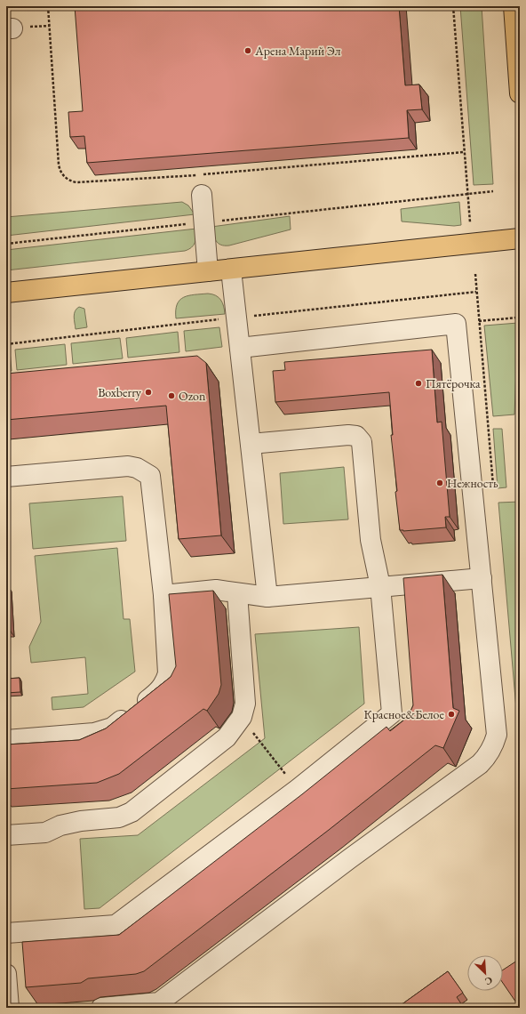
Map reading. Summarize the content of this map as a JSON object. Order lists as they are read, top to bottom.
{
  "places": [
    "Арена Марий Эл",
    "Пятёрочка",
    "Boxberry",
    "Ozon",
    "Нежность",
    "Красное&Белое"
  ],
  "north": "bottom right"
}
